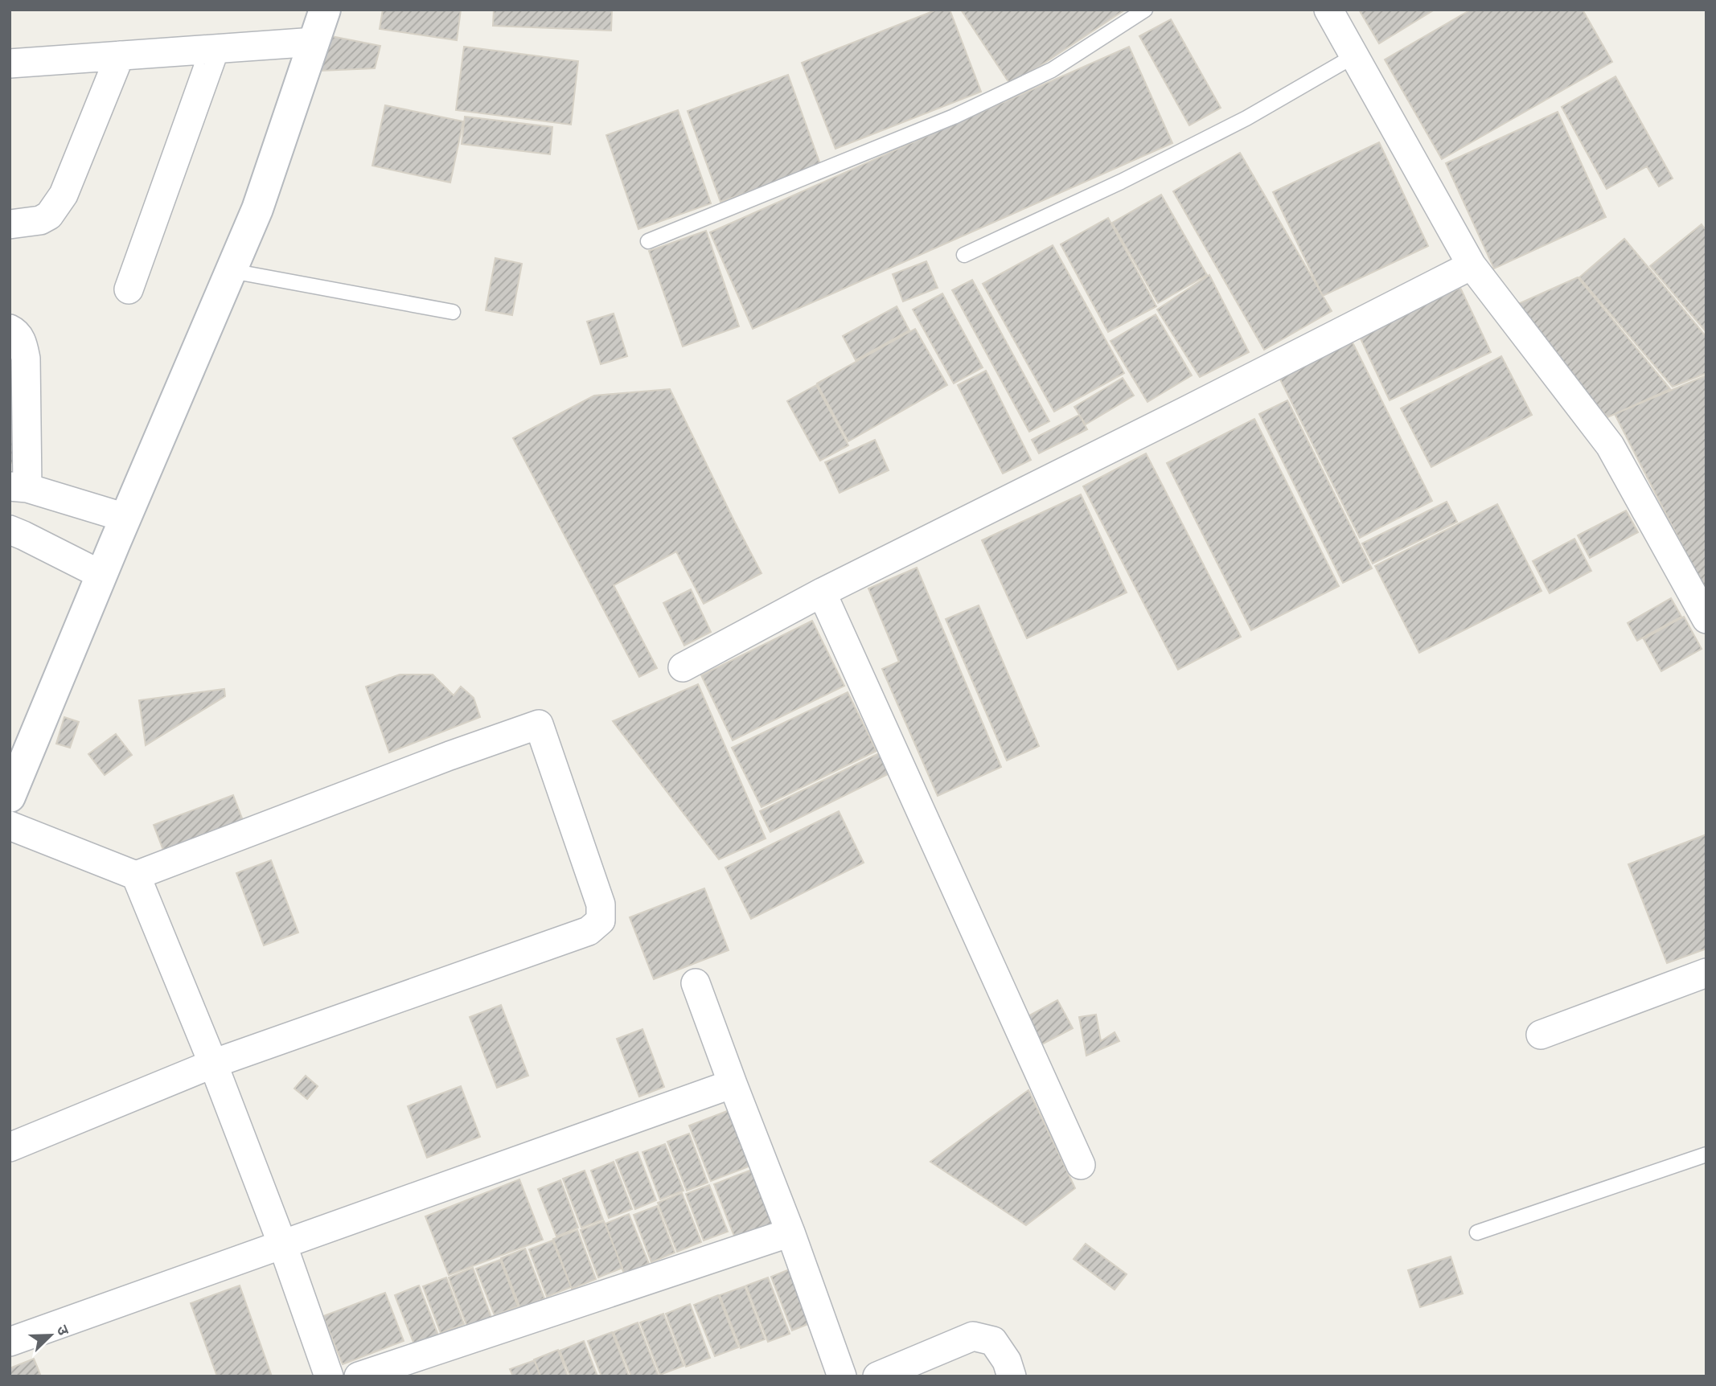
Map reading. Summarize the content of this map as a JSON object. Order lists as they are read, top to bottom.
{
  "north": "top right"
}
